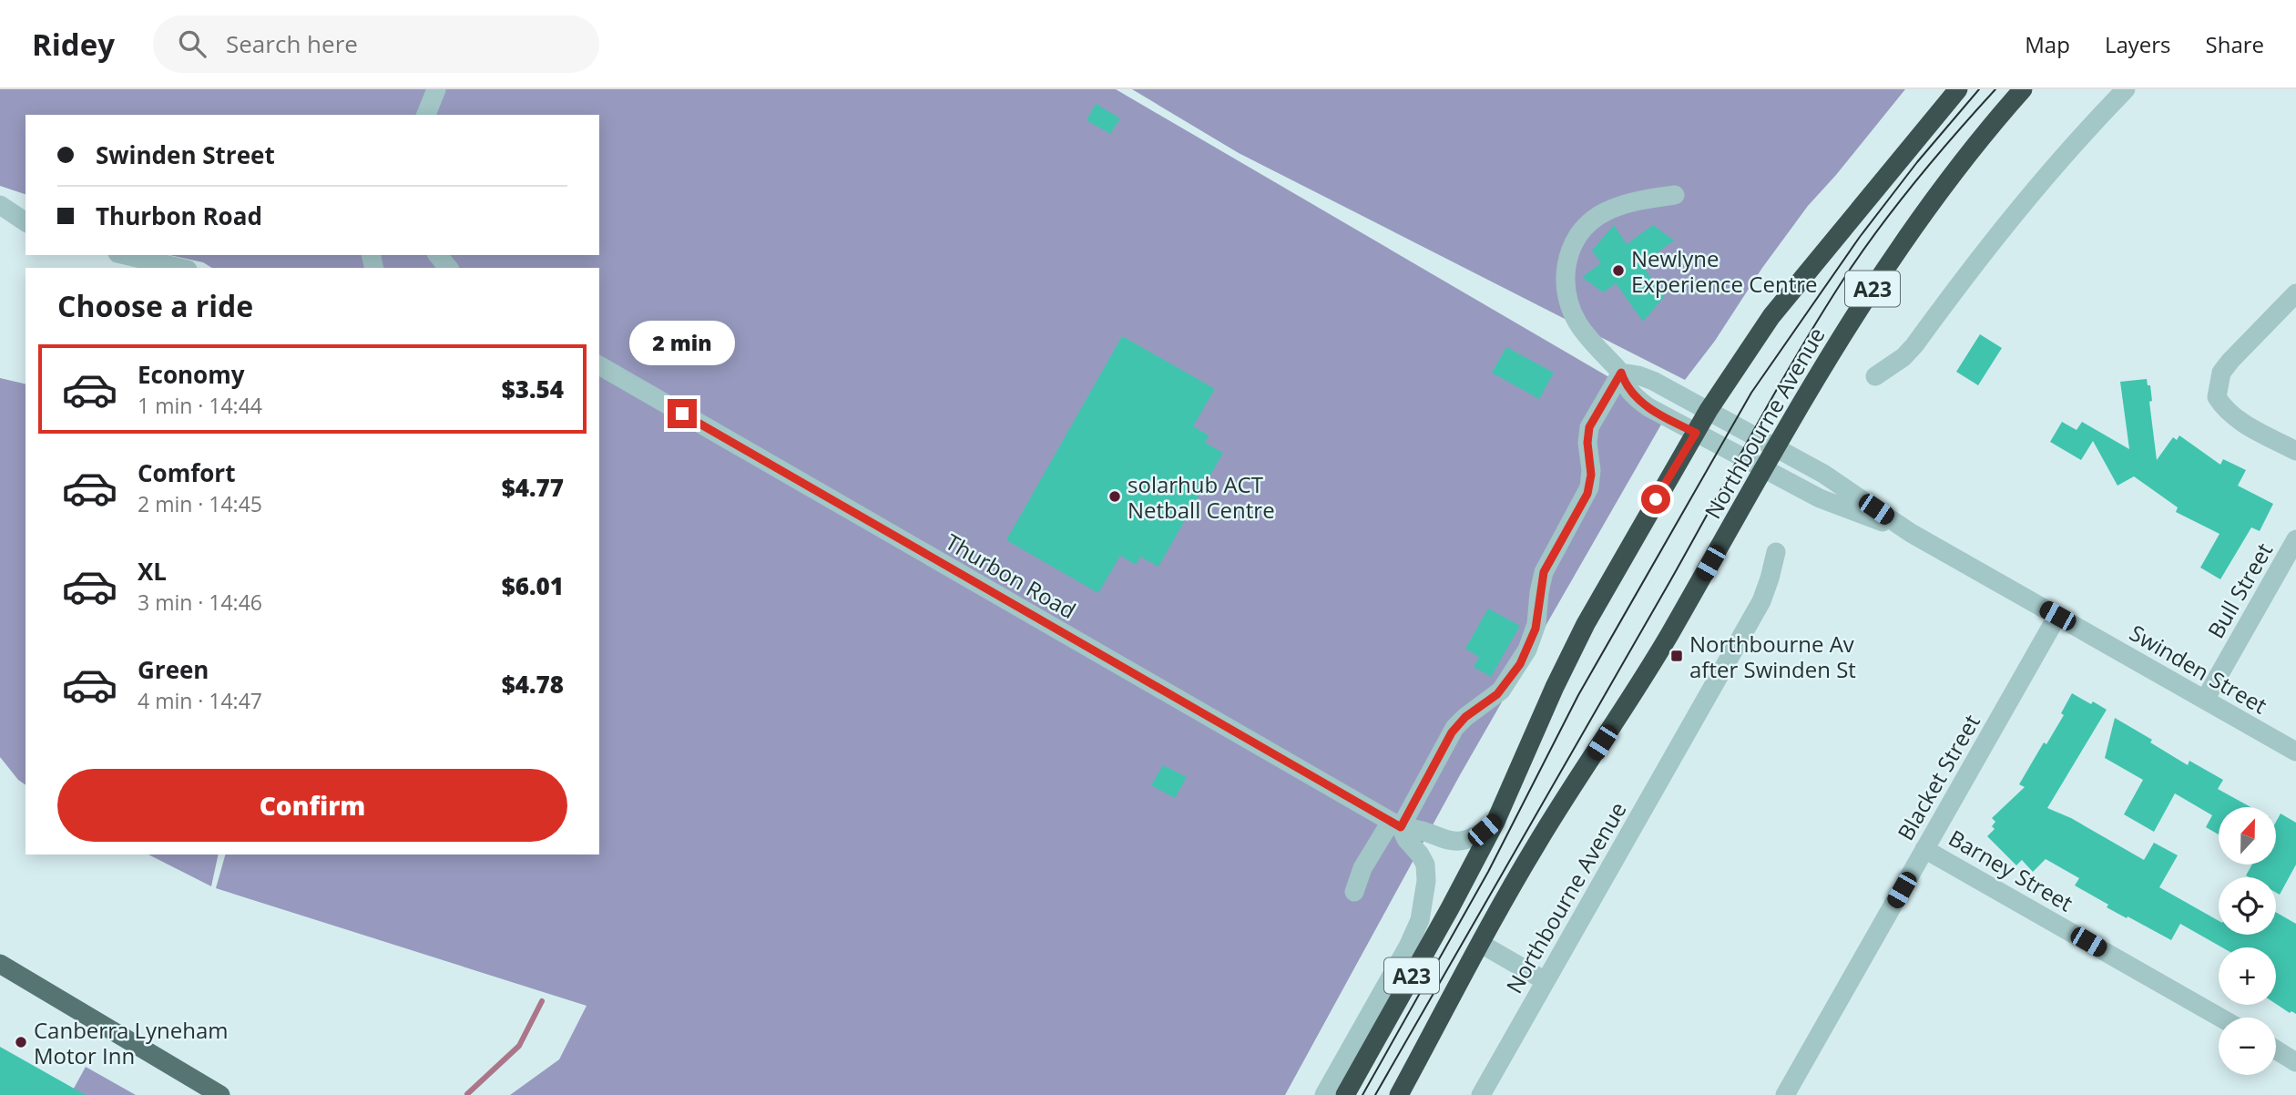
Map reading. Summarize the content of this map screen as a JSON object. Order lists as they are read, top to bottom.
{
  "streets": {
    "highway": ["A23", "Northbourne Avenue"],
    "street": [
      "Thurbon Road",
      "Bull Street",
      "Swinden Street",
      "Blacket Street",
      "Barney Street"
    ]
  },
  "crossings": [
    ["Northbourne Avenue", "Thurbon Road"],
    ["Northbourne Avenue", "Swinden Street"],
    ["Bull Street", "Swinden Street"],
    ["Swinden Street", "Blacket Street"],
    ["Blacket Street", "Barney Street"]
  ],
  "places": {
    "other": ["Newlyne Experience Centre", "solarhub ACT Netball Centre", "Canberra Lyneham Motor Inn"],
    "transit": ["Northbourne Av after Swinden St"]
  },
  "north": "top",
  "page": {
    "header": "Ridey",
    "search": "Search here",
    "nav": ["Map", "Layers", "Share"],
    "banner": ["Swinden Street", "Thurbon Road"],
    "heading": "Choose a ride",
    "bubble": "2 min",
    "list": [
      {
        "name": "Economy",
        "note": "1 min · 14:44",
        "value": "$3.54"
      },
      {
        "name": "Comfort",
        "note": "2 min · 14:45",
        "value": "$4.77"
      },
      {
        "name": "XL",
        "note": "3 min · 14:46",
        "value": "$6.01"
      },
      {
        "name": "Green",
        "note": "4 min · 14:47",
        "value": "$4.78"
      }
    ],
    "buttons": "Confirm",
    "map_buttons": ["+", "−"]
  }
}
